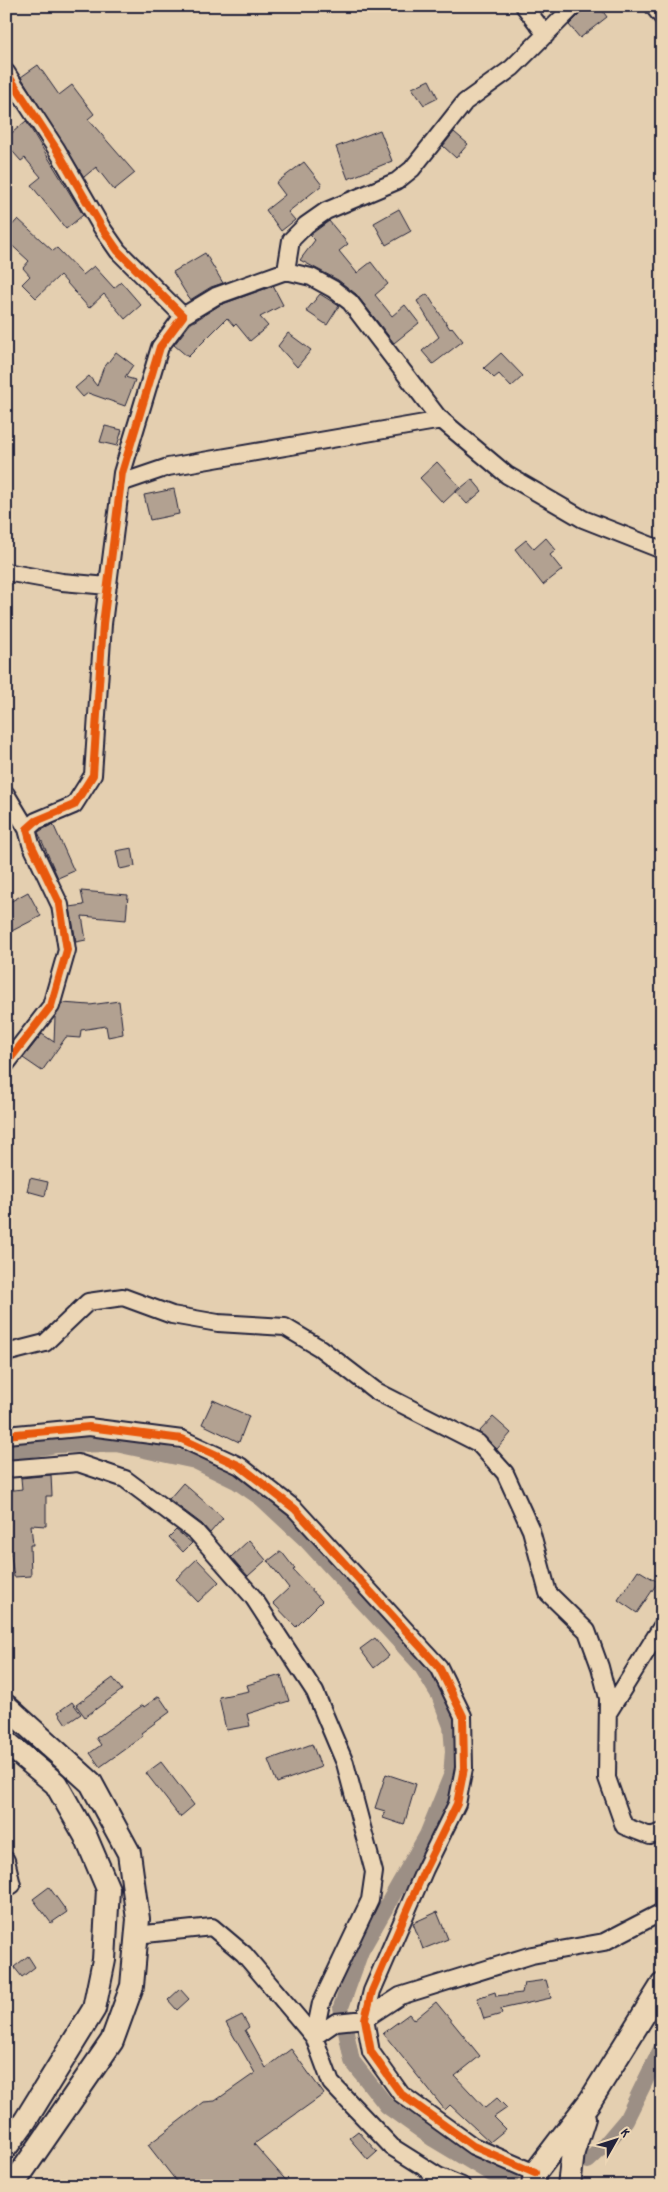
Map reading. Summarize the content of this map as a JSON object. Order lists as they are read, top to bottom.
{
  "north": "top right"
}
